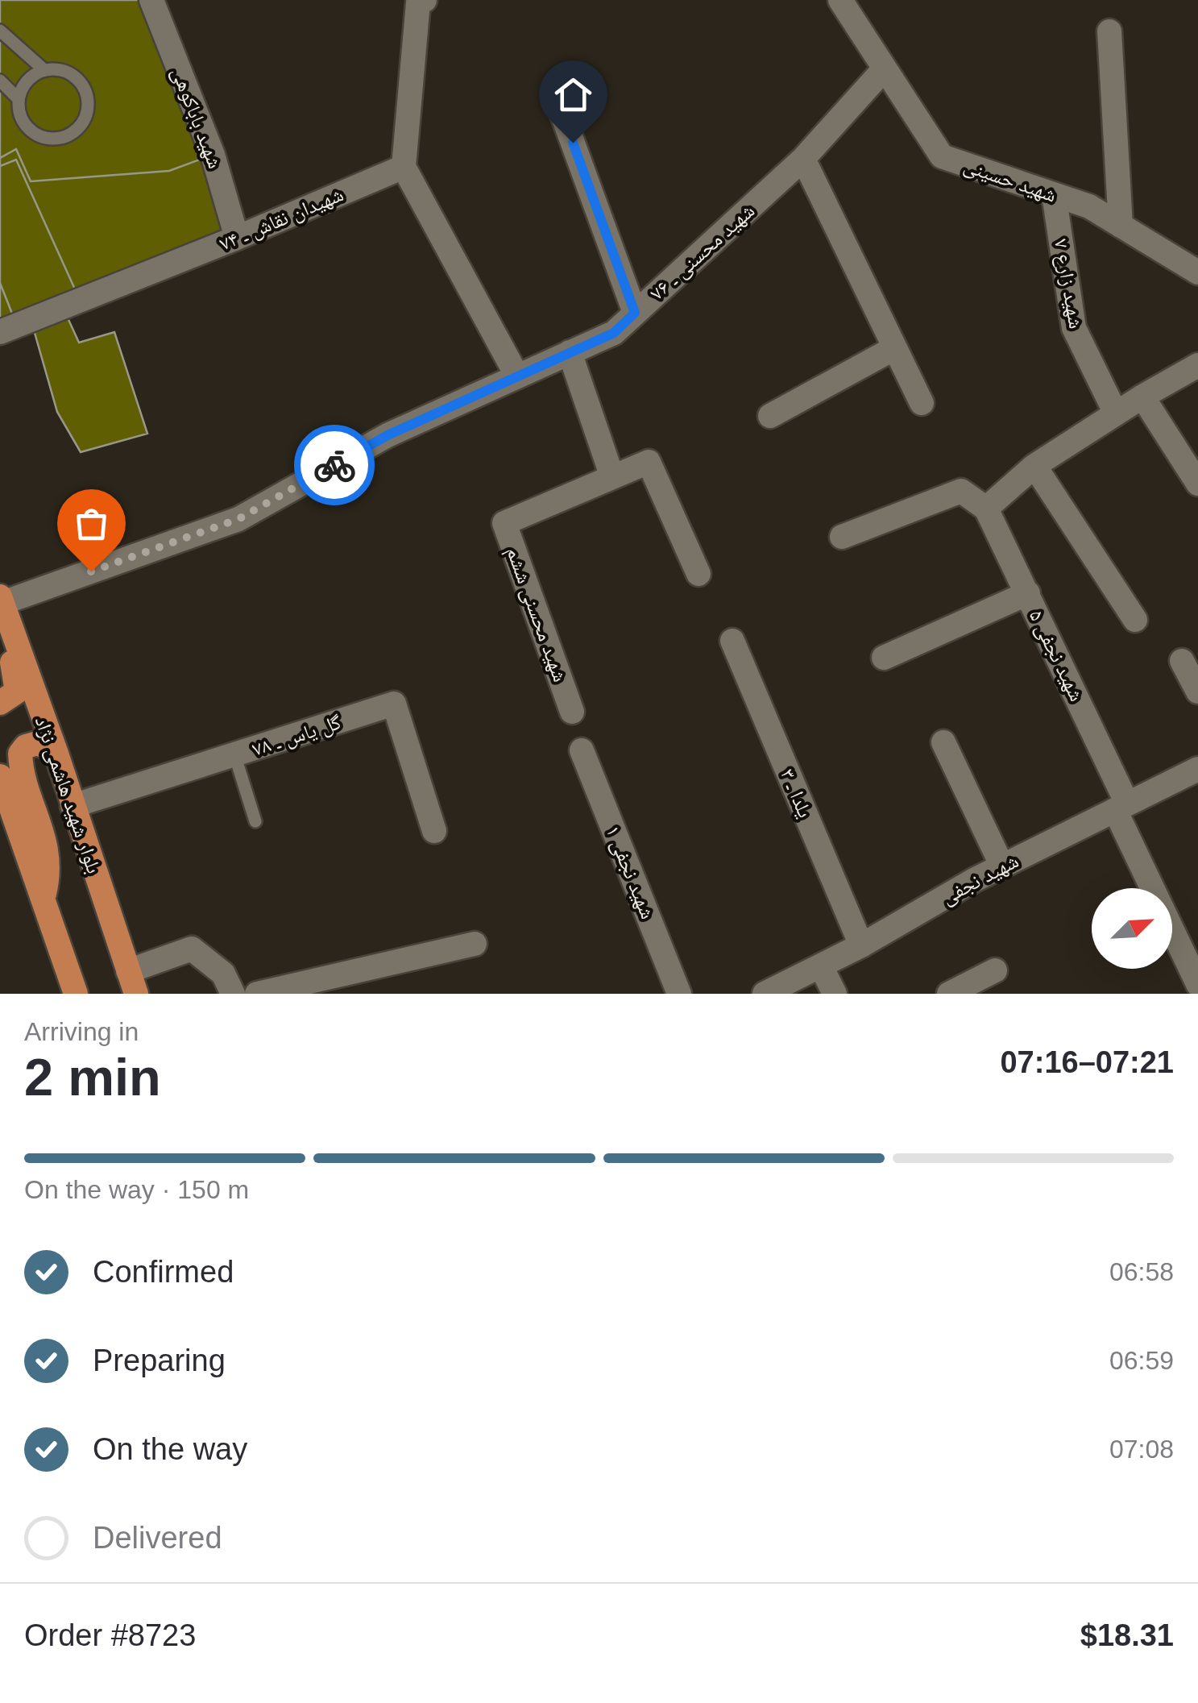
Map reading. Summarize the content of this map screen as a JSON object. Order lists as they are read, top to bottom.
{
  "streets": {
    "main road": ["بلوار شهید هاشمی نژاد"],
    "street": [
      "شهید باباکوهی",
      "شهید حسینی",
      "شهیدان نقاش ـ ۷۴",
      "شهید محسنی ـ ۷۶",
      "شهید زارع ۷",
      "شهید محسنی ششم",
      "شهید نجفی ۵",
      "گل یاس ـ ۷۸",
      "یلدا ـ ۳",
      "شهید نجفی ۱",
      "شهید نجفی"
    ]
  },
  "crossings": [
    ["شهید باباکوهی", "شهیدان نقاش ـ ۷۴"],
    ["شهید حسینی", "شهید محسنی ـ ۷۶"],
    ["شهید حسینی", "شهید زارع ۷"],
    ["شهید محسنی ـ ۷۶", "بلوار شهید هاشمی نژاد"],
    ["شهید نجفی ۵", "شهید نجفی"],
    ["گل یاس ـ ۷۸", "بلوار شهید هاشمی نژاد"],
    ["یلدا ـ ۳", "شهید نجفی"]
  ],
  "north": "top right",
  "page": {
    "heading": ["2 min", "Arriving in", "07:16–07:21"],
    "panel": ["Order #8723", "$18.31"],
    "bar": "On the way · 150 m",
    "list": [
      ["Confirmed", "06:58"],
      ["Preparing", "06:59"],
      ["On the way", "07:08"],
      "Delivered"
    ]
  }
}
